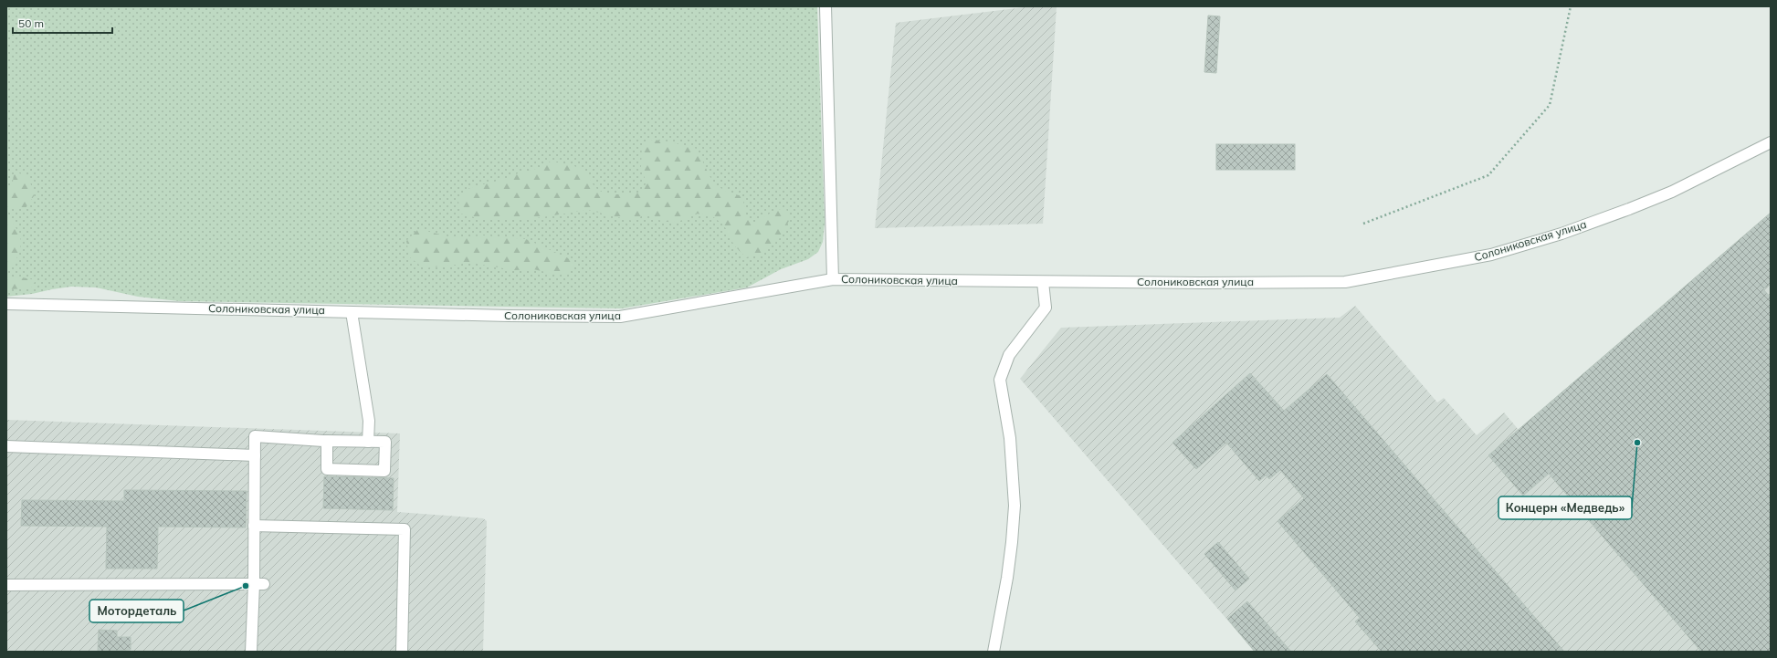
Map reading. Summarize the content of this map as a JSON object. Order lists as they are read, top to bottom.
{
  "streets": {
    "street": ["Солониковская улица"]
  },
  "places": ["Концерн «Медведь»", "Мотордеталь"],
  "scale_bar": "50 m"
}
